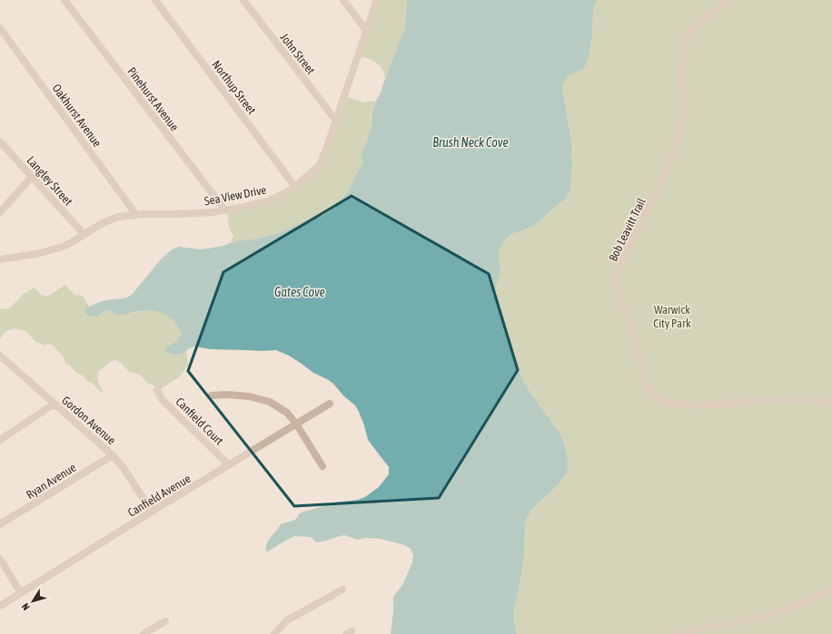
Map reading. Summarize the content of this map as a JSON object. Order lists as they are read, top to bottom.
{
  "streets": {
    "street": [
      "John Street",
      "Northup Street",
      "Pinehurst Avenue",
      "Oakhurst Avenue",
      "Langley Street",
      "Sea View Drive",
      "Bob Leavitt Trail",
      "Gordon Avenue",
      "Canfield Court",
      "Ryan Avenue",
      "Canfield Avenue"
    ]
  },
  "crossings": [
    ["John Street", "Sea View Drive"],
    ["Northup Street", "Sea View Drive"],
    ["Pinehurst Avenue", "Sea View Drive"],
    ["Oakhurst Avenue", "Sea View Drive"],
    ["Langley Street", "Sea View Drive"],
    ["Gordon Avenue", "Ryan Avenue"],
    ["Gordon Avenue", "Canfield Avenue"],
    ["Canfield Court", "Canfield Avenue"]
  ],
  "water": ["Brush Neck Cove", "Gates Cove"],
  "parks": ["Warwick City Park"],
  "north": "bottom left"
}
